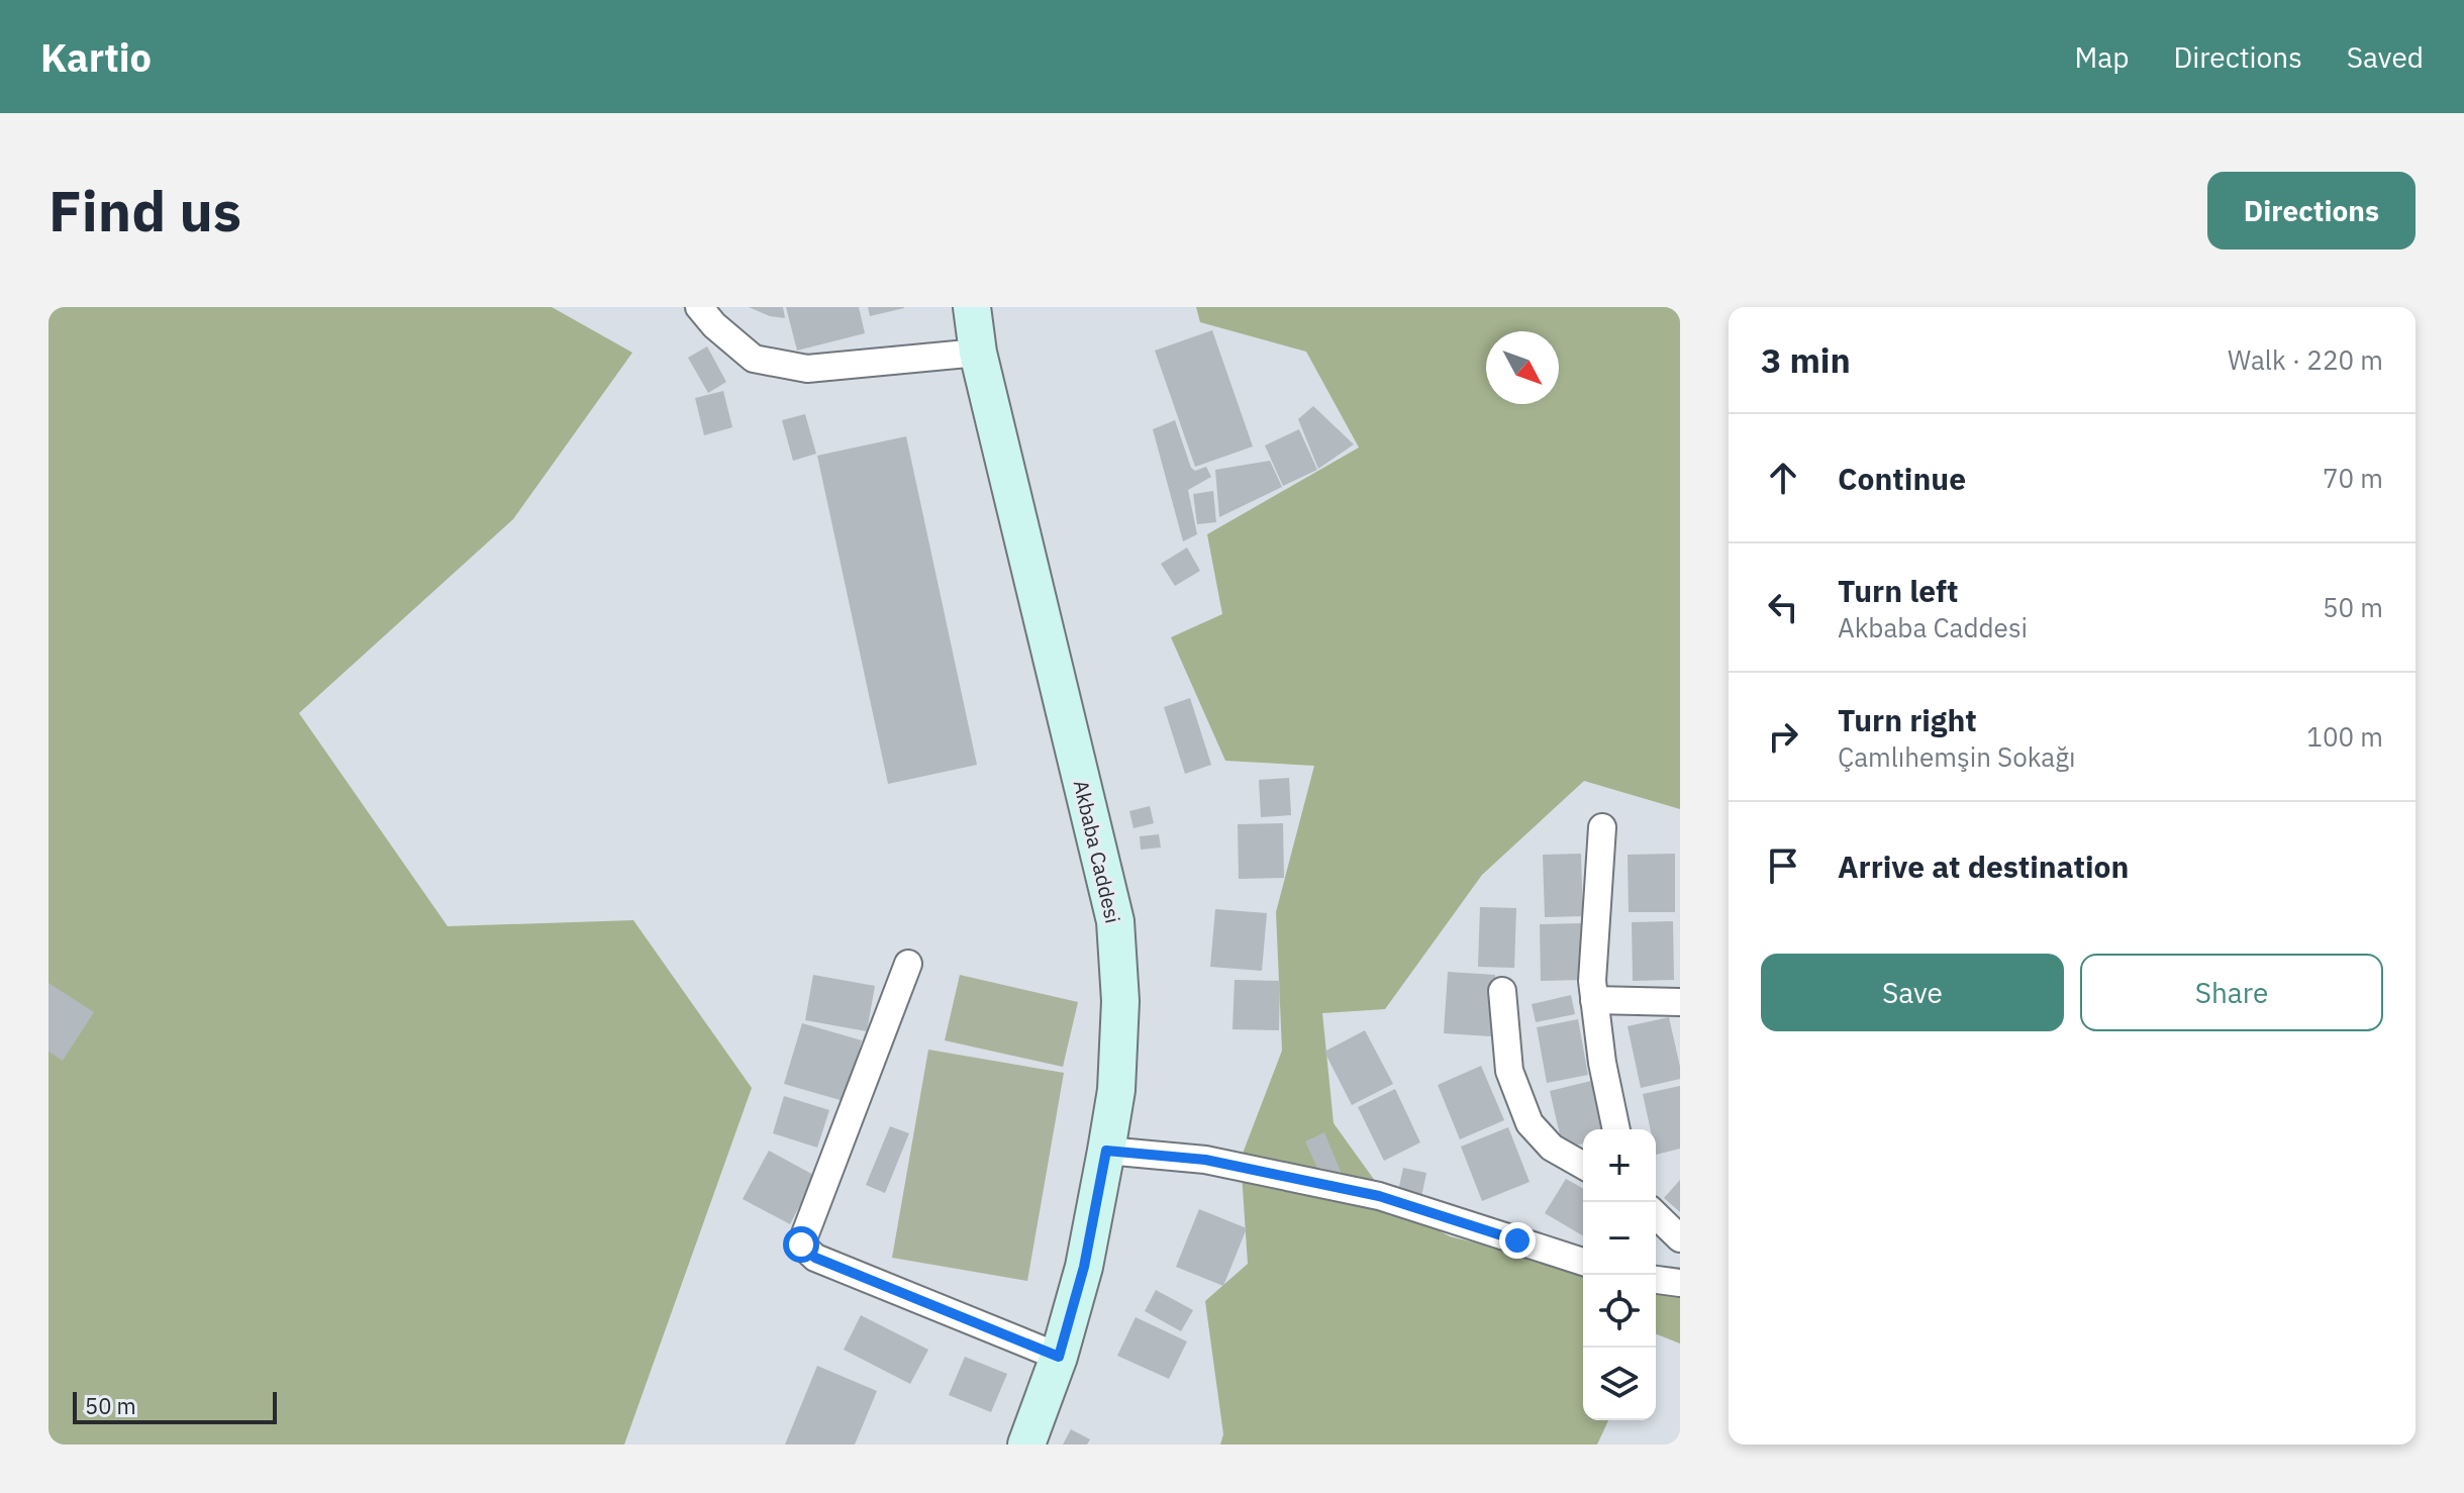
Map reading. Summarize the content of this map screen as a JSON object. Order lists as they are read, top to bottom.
{
  "streets": {
    "main road": ["Akbaba Caddesi"]
  },
  "scale_bar": "50 m",
  "north": "bottom right",
  "page": {
    "header": "Kartio",
    "nav": ["Map", "Directions", "Saved"],
    "buttons": [
      "Directions",
      ["Save", "Share"]
    ],
    "title": "Find us",
    "heading": ["3 min", "Walk · 220 m"],
    "list": [
      ["Continue", "70 m"],
      ["Turn left", "Akbaba Caddesi", "50 m"],
      ["Turn right", "Çamlıhemşin Sokağı", "100 m"],
      "Arrive at destination"
    ],
    "map_buttons": ["+", "−"],
    "scale": "50 m"
  }
}
